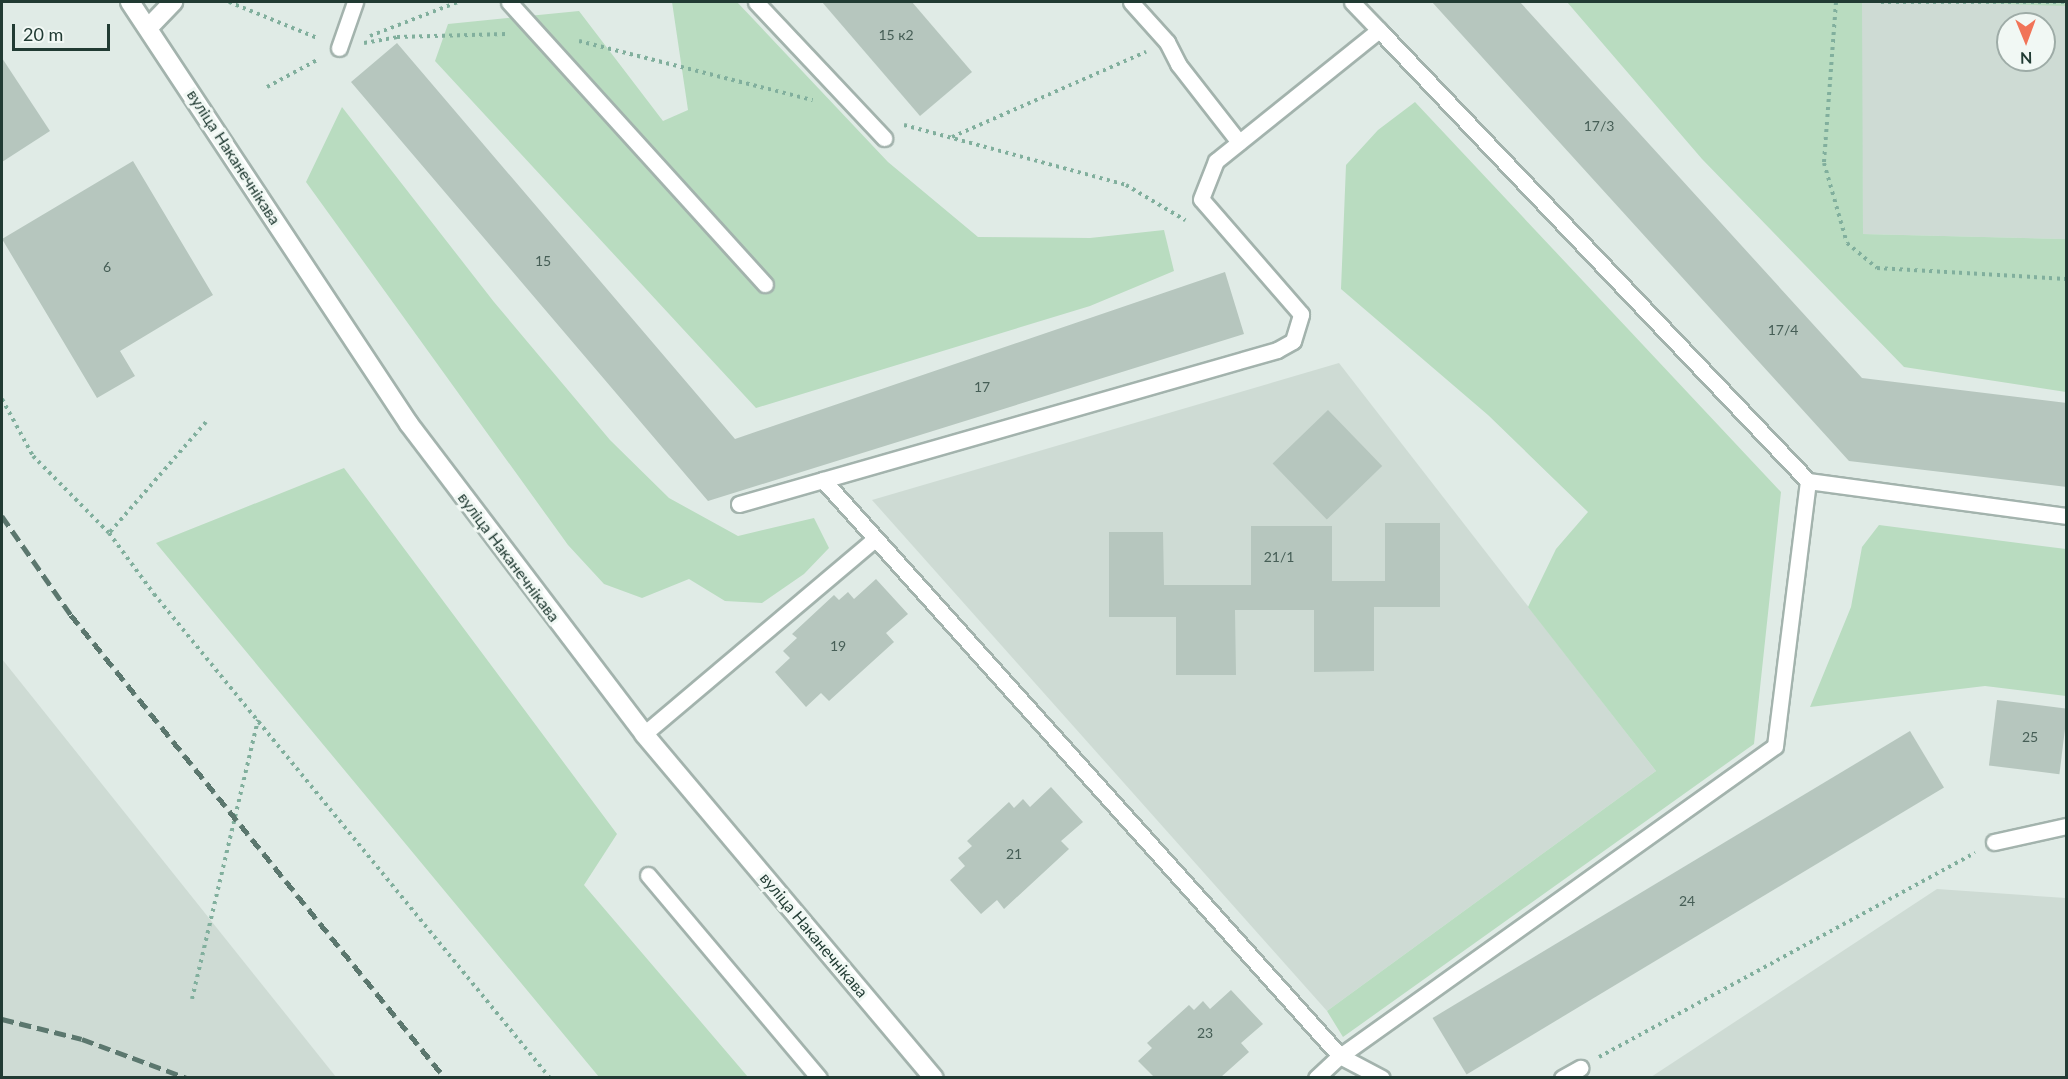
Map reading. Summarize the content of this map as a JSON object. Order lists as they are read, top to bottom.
{
  "streets": {
    "main road": ["вуліца Наканечнікава"]
  },
  "house_numbers": [
    "15 к2",
    "17/3",
    "15",
    "6",
    "17/4",
    "17",
    "21/1",
    "19",
    "25",
    "21",
    "24",
    "23"
  ],
  "scale_bar": "20 m",
  "north": "bottom"
}
